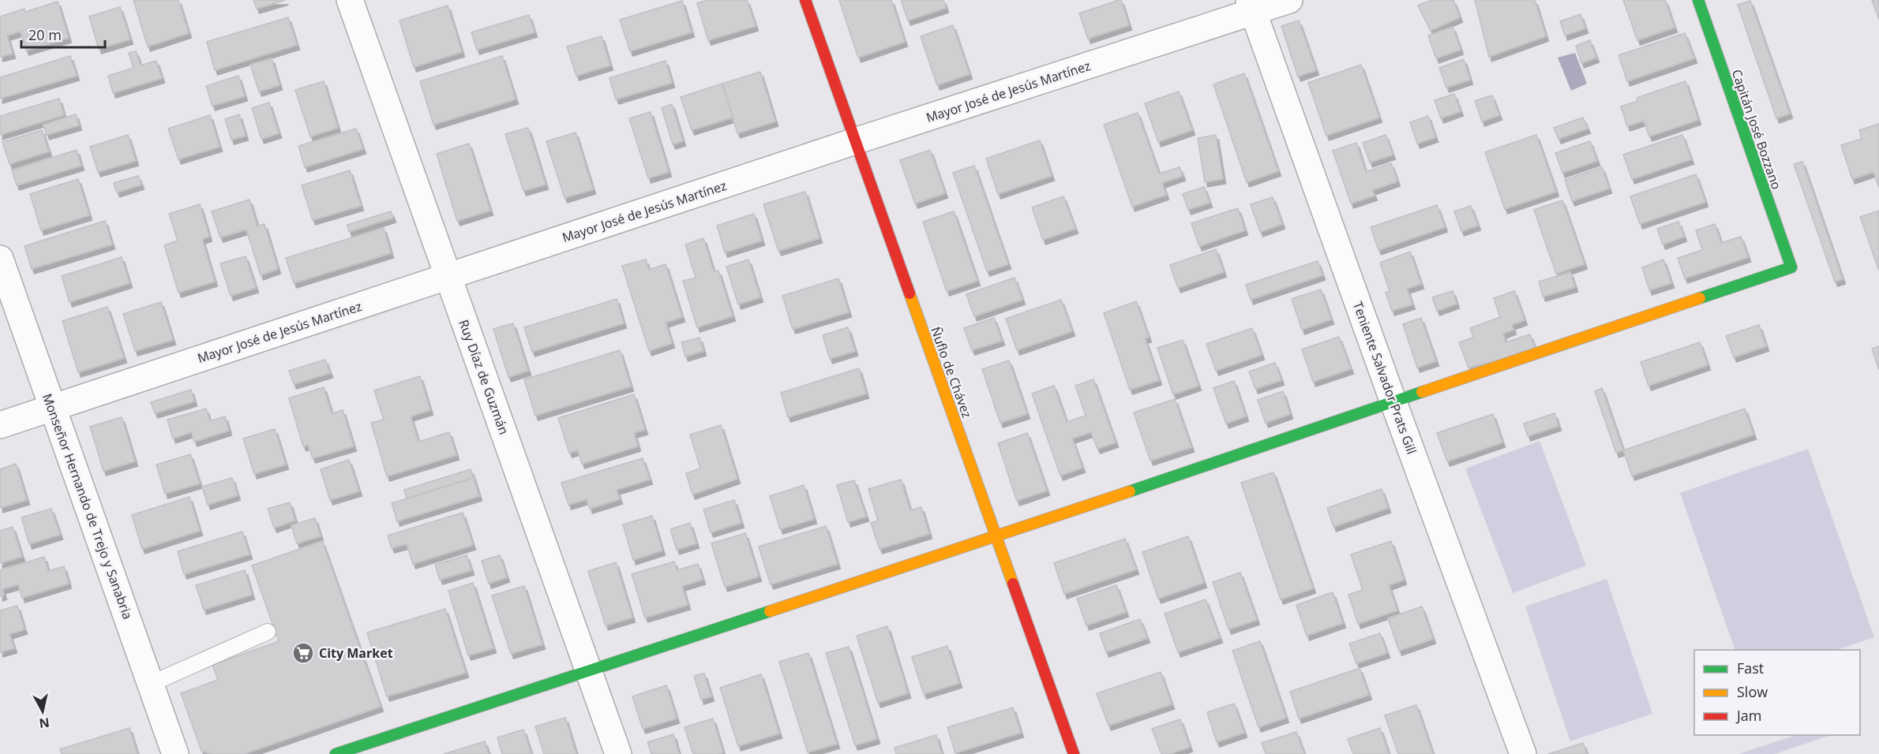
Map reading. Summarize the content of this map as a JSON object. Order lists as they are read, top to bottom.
{
  "streets": {
    "street": [
      "Mayor José de Jesús Martínez",
      "Capitán José Bozzano",
      "Ñuflo de Chávez",
      "Ruy Díaz de Guzmán",
      "Teniente Salvador Prats Gill",
      "Monseñor Hernando de Trejo y Sanabria"
    ]
  },
  "crossings": [
    ["Mayor José de Jesús Martínez", "Ñuflo de Chávez"],
    ["Mayor José de Jesús Martínez", "Ruy Díaz de Guzmán"],
    ["Mayor José de Jesús Martínez", "Teniente Salvador Prats Gill"],
    ["Mayor José de Jesús Martínez", "Monseñor Hernando de Trejo y Sanabria"],
    ["Capitán José Bozzano", "Teniente Salvador Prats Gill"]
  ],
  "places": {
    "supermarket": ["City Market"]
  },
  "legend": ["Fast", "Slow", "Jam"],
  "scale_bar": "20 m",
  "north": "bottom"
}
